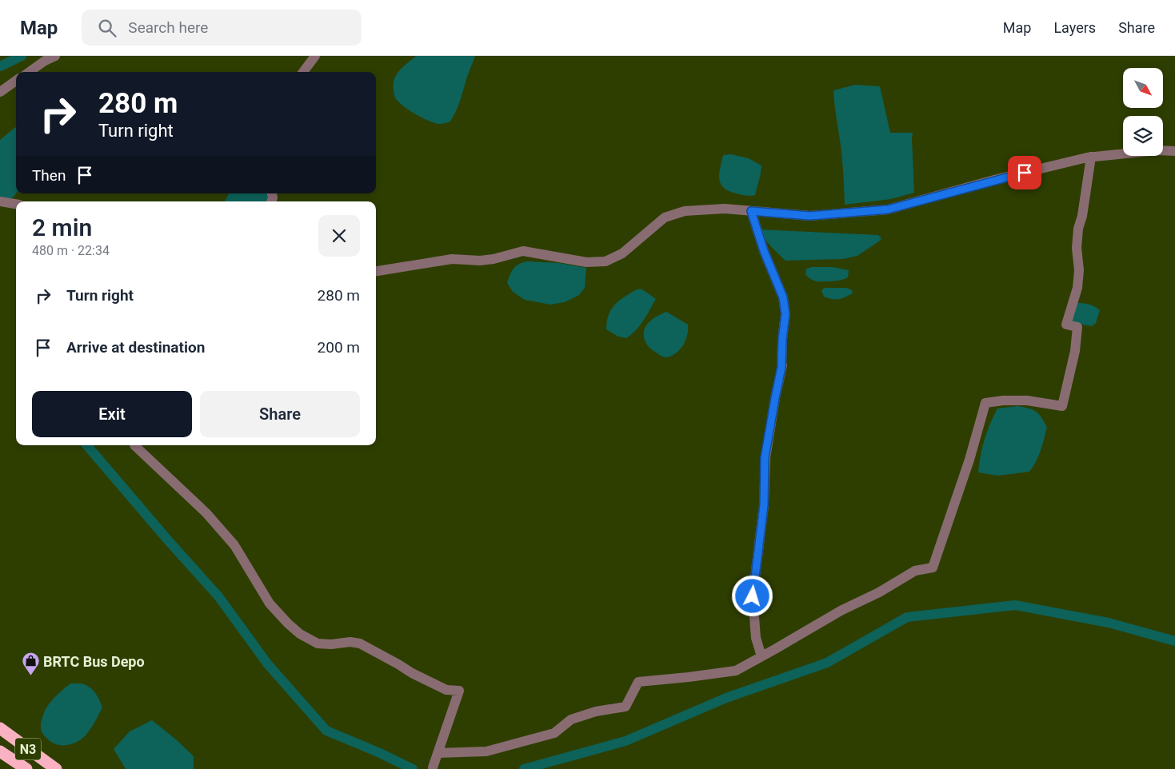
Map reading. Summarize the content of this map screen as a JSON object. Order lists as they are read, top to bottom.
{
  "streets": {
    "highway": ["N3"]
  },
  "places": {
    "shop": ["BRTC Bus Depo"]
  },
  "north": "bottom right",
  "page": {
    "header": "Map",
    "search": "Search here",
    "nav": ["Map", "Layers", "Share"],
    "turn": ["280 m", "Turn right"],
    "then": "Then",
    "heading": ["2 min", "480 m · 22:34"],
    "list": [
      {
        "name": "Turn right",
        "value": "280 m"
      },
      {
        "name": "Arrive at destination",
        "value": "200 m"
      }
    ],
    "buttons": ["Exit", "Share"]
  }
}
